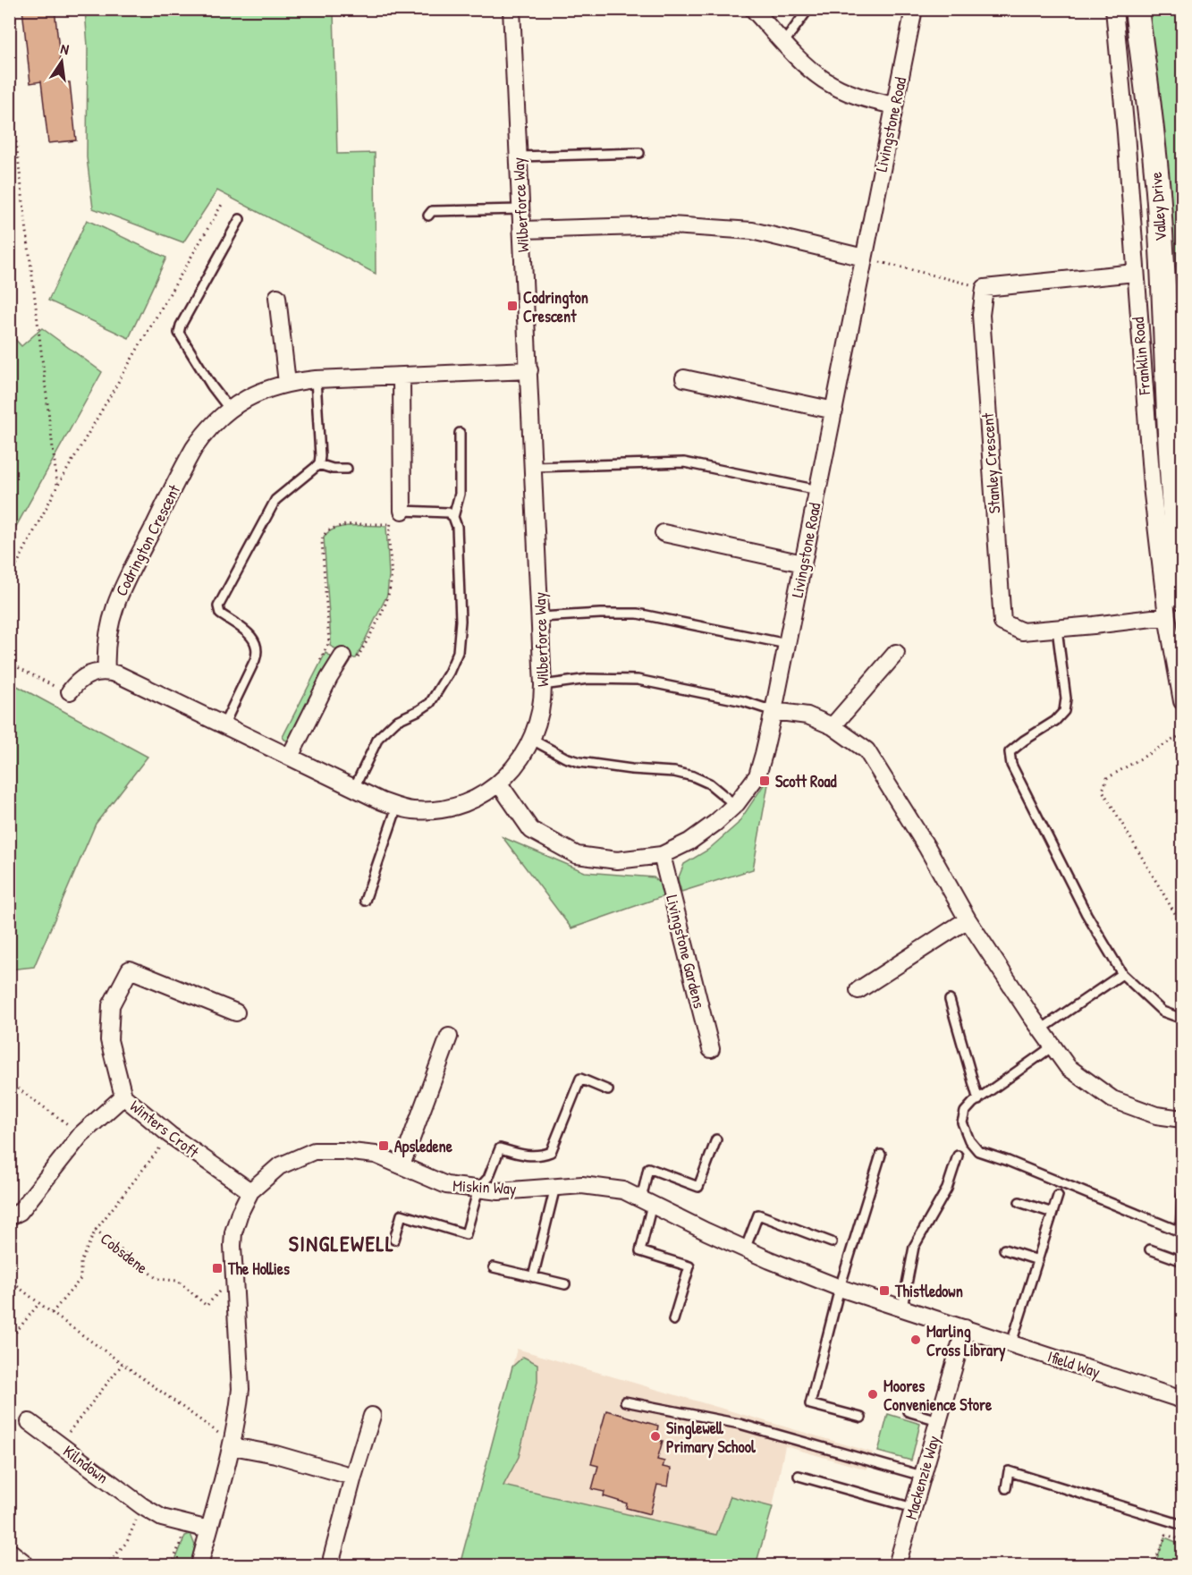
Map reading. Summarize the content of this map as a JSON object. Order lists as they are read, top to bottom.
{
  "streets": {
    "street": [
      "Livingstone Road",
      "Wilberforce Way",
      "Valley Drive",
      "Franklin Road",
      "Stanley Crescent",
      "Codrington Crescent",
      "Livingstone Gardens",
      "Winters Croft",
      "Miskin Way",
      "Ifield Way",
      "Kilndown",
      "Mackenzie Way"
    ],
    "path": ["Cobsdene"]
  },
  "crossings": [
    ["Livingstone Road", "Wilberforce Way"],
    ["Livingstone Road", "Livingstone Gardens"],
    ["Wilberforce Way", "Codrington Crescent"],
    ["Franklin Road", "Stanley Crescent"],
    ["Winters Croft", "Miskin Way"],
    ["Winters Croft", "Cobsdene"],
    ["Miskin Way", "Cobsdene"],
    ["Miskin Way", "Ifield Way"],
    ["Miskin Way", "Kilndown"],
    ["Miskin Way", "Mackenzie Way"],
    ["Ifield Way", "Mackenzie Way"]
  ],
  "districts": ["SINGLEWELL"],
  "places": {
    "transit": [
      "Codrington Crescent",
      "Scott Road",
      "Apsledene",
      "The Hollies",
      "Thistledown"
    ],
    "other": ["Marling Cross Library", "Moores Convenience Store", "Singlewell Primary School"]
  },
  "north": "top"
}
